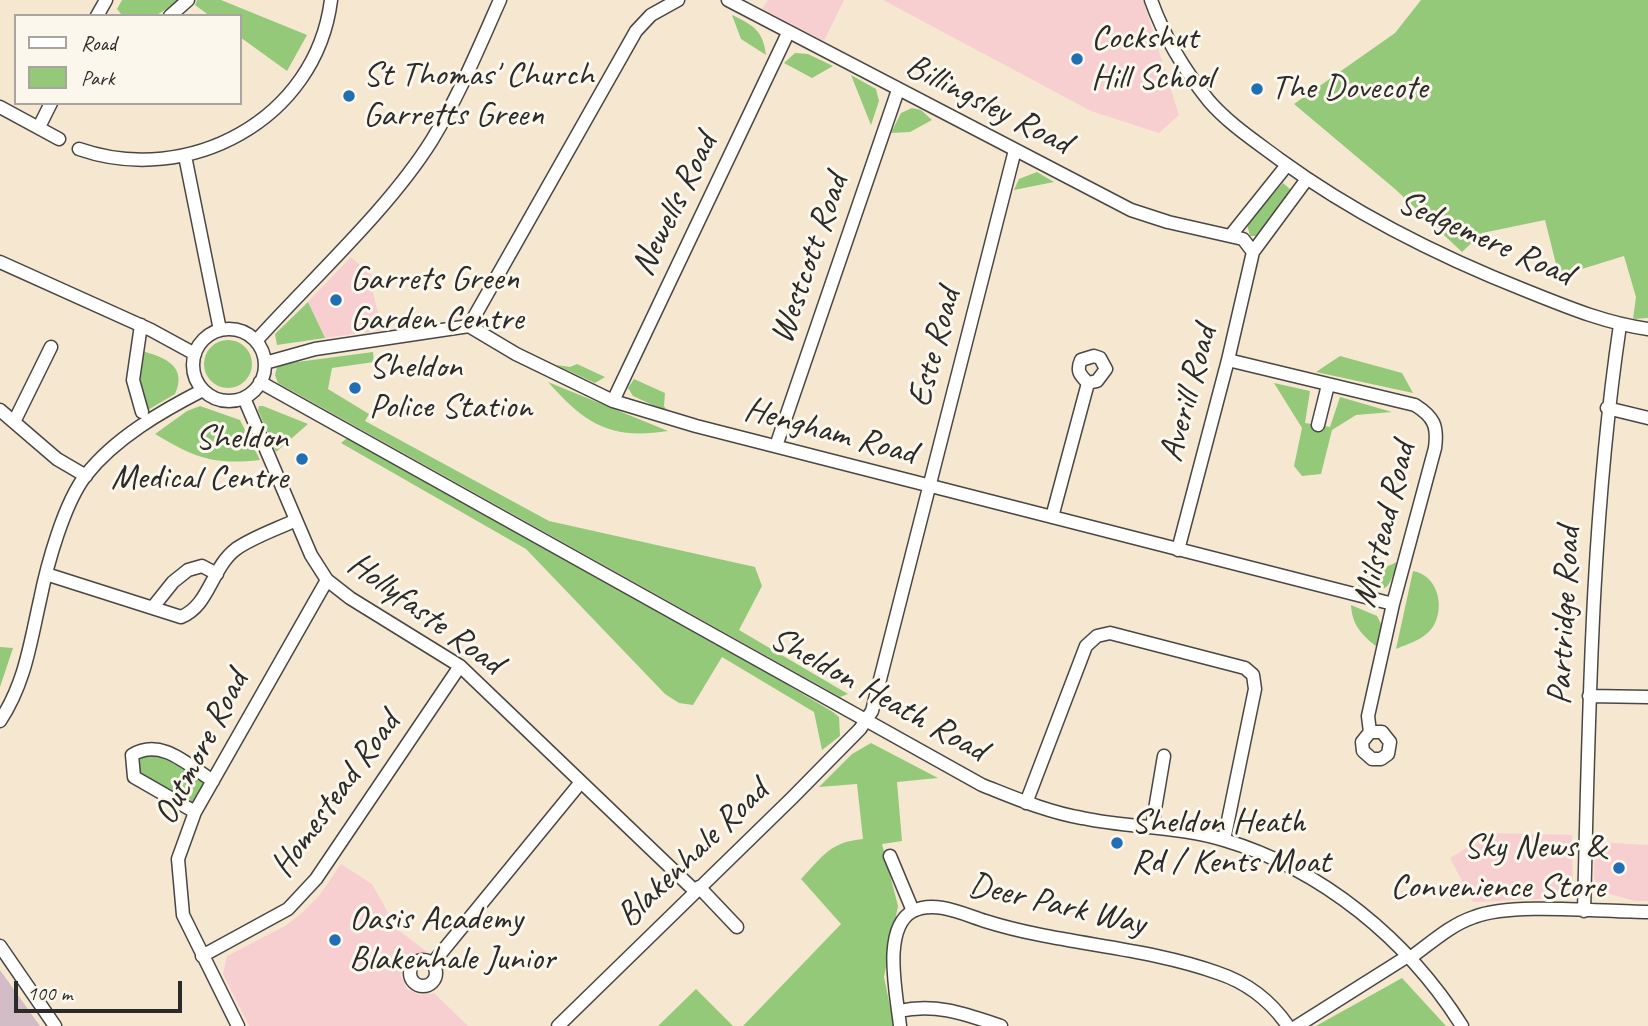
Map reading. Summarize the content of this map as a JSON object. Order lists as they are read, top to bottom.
{
  "streets": {
    "street": [
      "Billingsley Road",
      "Newells Road",
      "Sedgemere Road",
      "Westcott Road",
      "Este Road",
      "Averill Road",
      "Hengham Road",
      "Milstead Road",
      "Hollyfaste Road",
      "Partridge Road",
      "Sheldon Heath Road",
      "Outmore Road",
      "Homestead Road",
      "Blakenhale Road",
      "Deer Park Way"
    ]
  },
  "crossings": [
    ["Billingsley Road", "Newells Road"],
    ["Billingsley Road", "Westcott Road"],
    ["Billingsley Road", "Este Road"],
    ["Newells Road", "Hengham Road"],
    ["Sedgemere Road", "Averill Road"],
    ["Sedgemere Road", "Partridge Road"],
    ["Westcott Road", "Hengham Road"],
    ["Este Road", "Hengham Road"],
    ["Este Road", "Sheldon Heath Road"],
    ["Este Road", "Blakenhale Road"],
    ["Averill Road", "Hengham Road"],
    ["Averill Road", "Milstead Road"],
    ["Hengham Road", "Milstead Road"],
    ["Hollyfaste Road", "Sheldon Heath Road"],
    ["Hollyfaste Road", "Outmore Road"],
    ["Hollyfaste Road", "Homestead Road"],
    ["Hollyfaste Road", "Blakenhale Road"],
    ["Sheldon Heath Road", "Blakenhale Road"],
    ["Outmore Road", "Homestead Road"]
  ],
  "places": [
    "Cockshut Hill School",
    "The Dovecote",
    "St Thomas' Church Garretts Green",
    "Garrets Green Garden Centre",
    "Sheldon Police Station",
    "Sheldon Medical Centre",
    "Sheldon Heath Rd / Kents Moat",
    "Sky News & Convenience Store",
    "Oasis Academy Blakenhale Junior"
  ],
  "legend": ["Road", "Park"],
  "scale_bar": "100 m"
}
